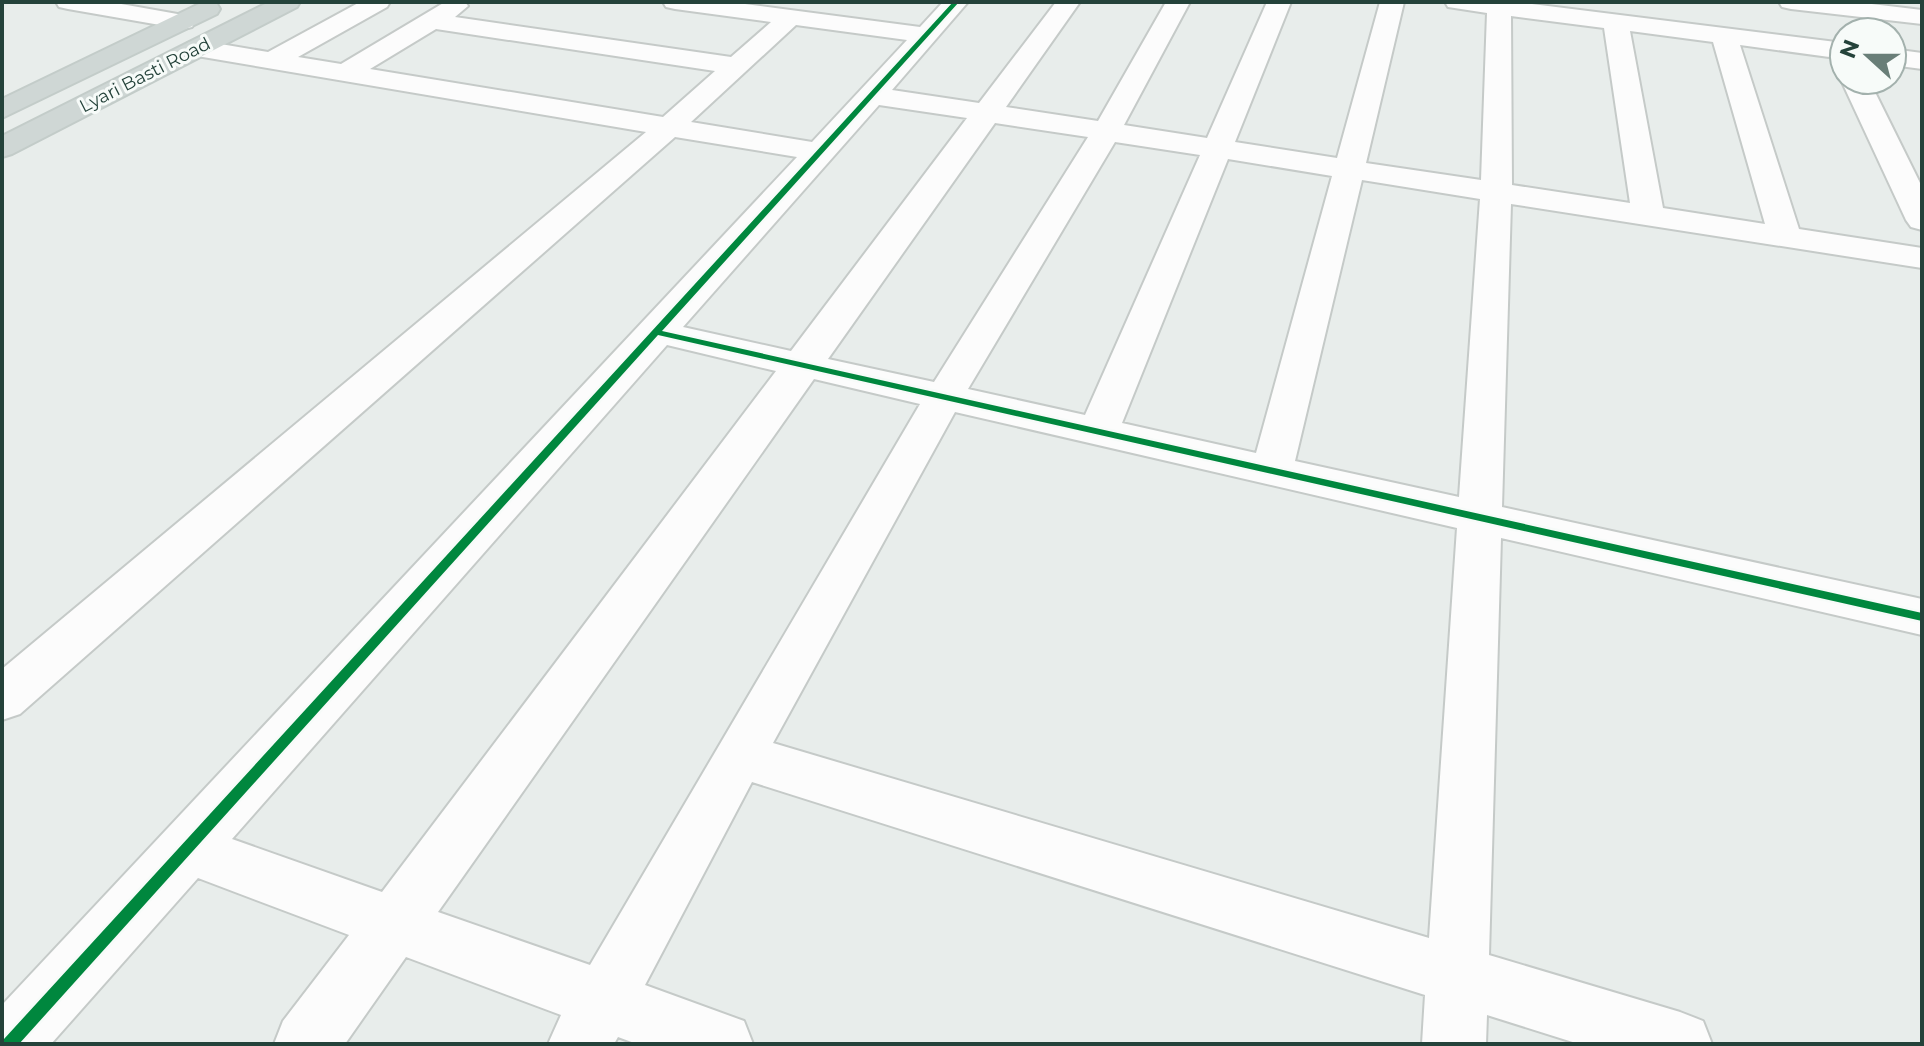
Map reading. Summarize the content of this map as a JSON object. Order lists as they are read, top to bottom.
{
  "streets": {
    "main road": ["Lyari Basti Road"]
  },
  "north": "left"
}
